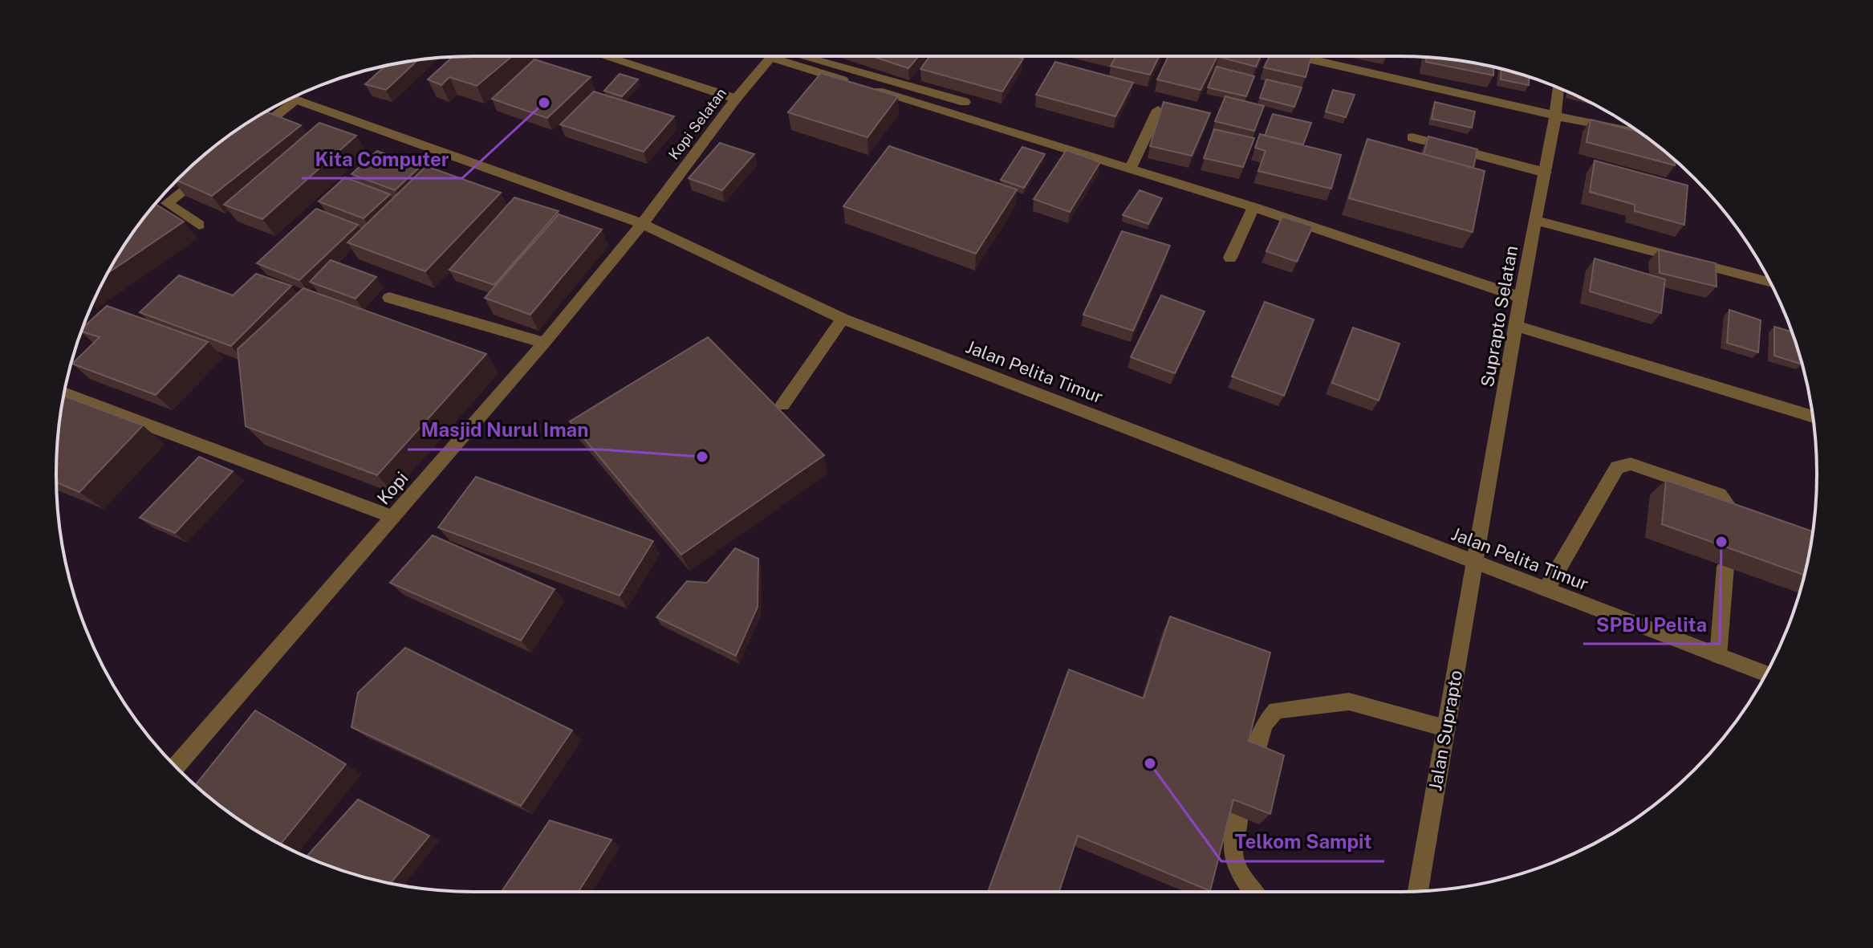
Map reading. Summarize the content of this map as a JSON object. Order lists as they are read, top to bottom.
{
  "streets": {
    "street": [
      "Kopi Selatan",
      "Suprapto Selatan",
      "Jalan Pelita Timur",
      "Kopi",
      "Jalan Suprapto"
    ]
  },
  "crossings": [
    ["Kopi Selatan", "Jalan Pelita Timur"],
    ["Kopi Selatan", "Kopi"],
    ["Suprapto Selatan", "Jalan Pelita Timur"],
    ["Suprapto Selatan", "Jalan Suprapto"],
    ["Jalan Pelita Timur", "Kopi"],
    ["Jalan Pelita Timur", "Jalan Suprapto"]
  ],
  "places": [
    "Kita Computer",
    "Masjid Nurul Iman",
    "SPBU Pelita",
    "Telkom Sampit"
  ]
}
